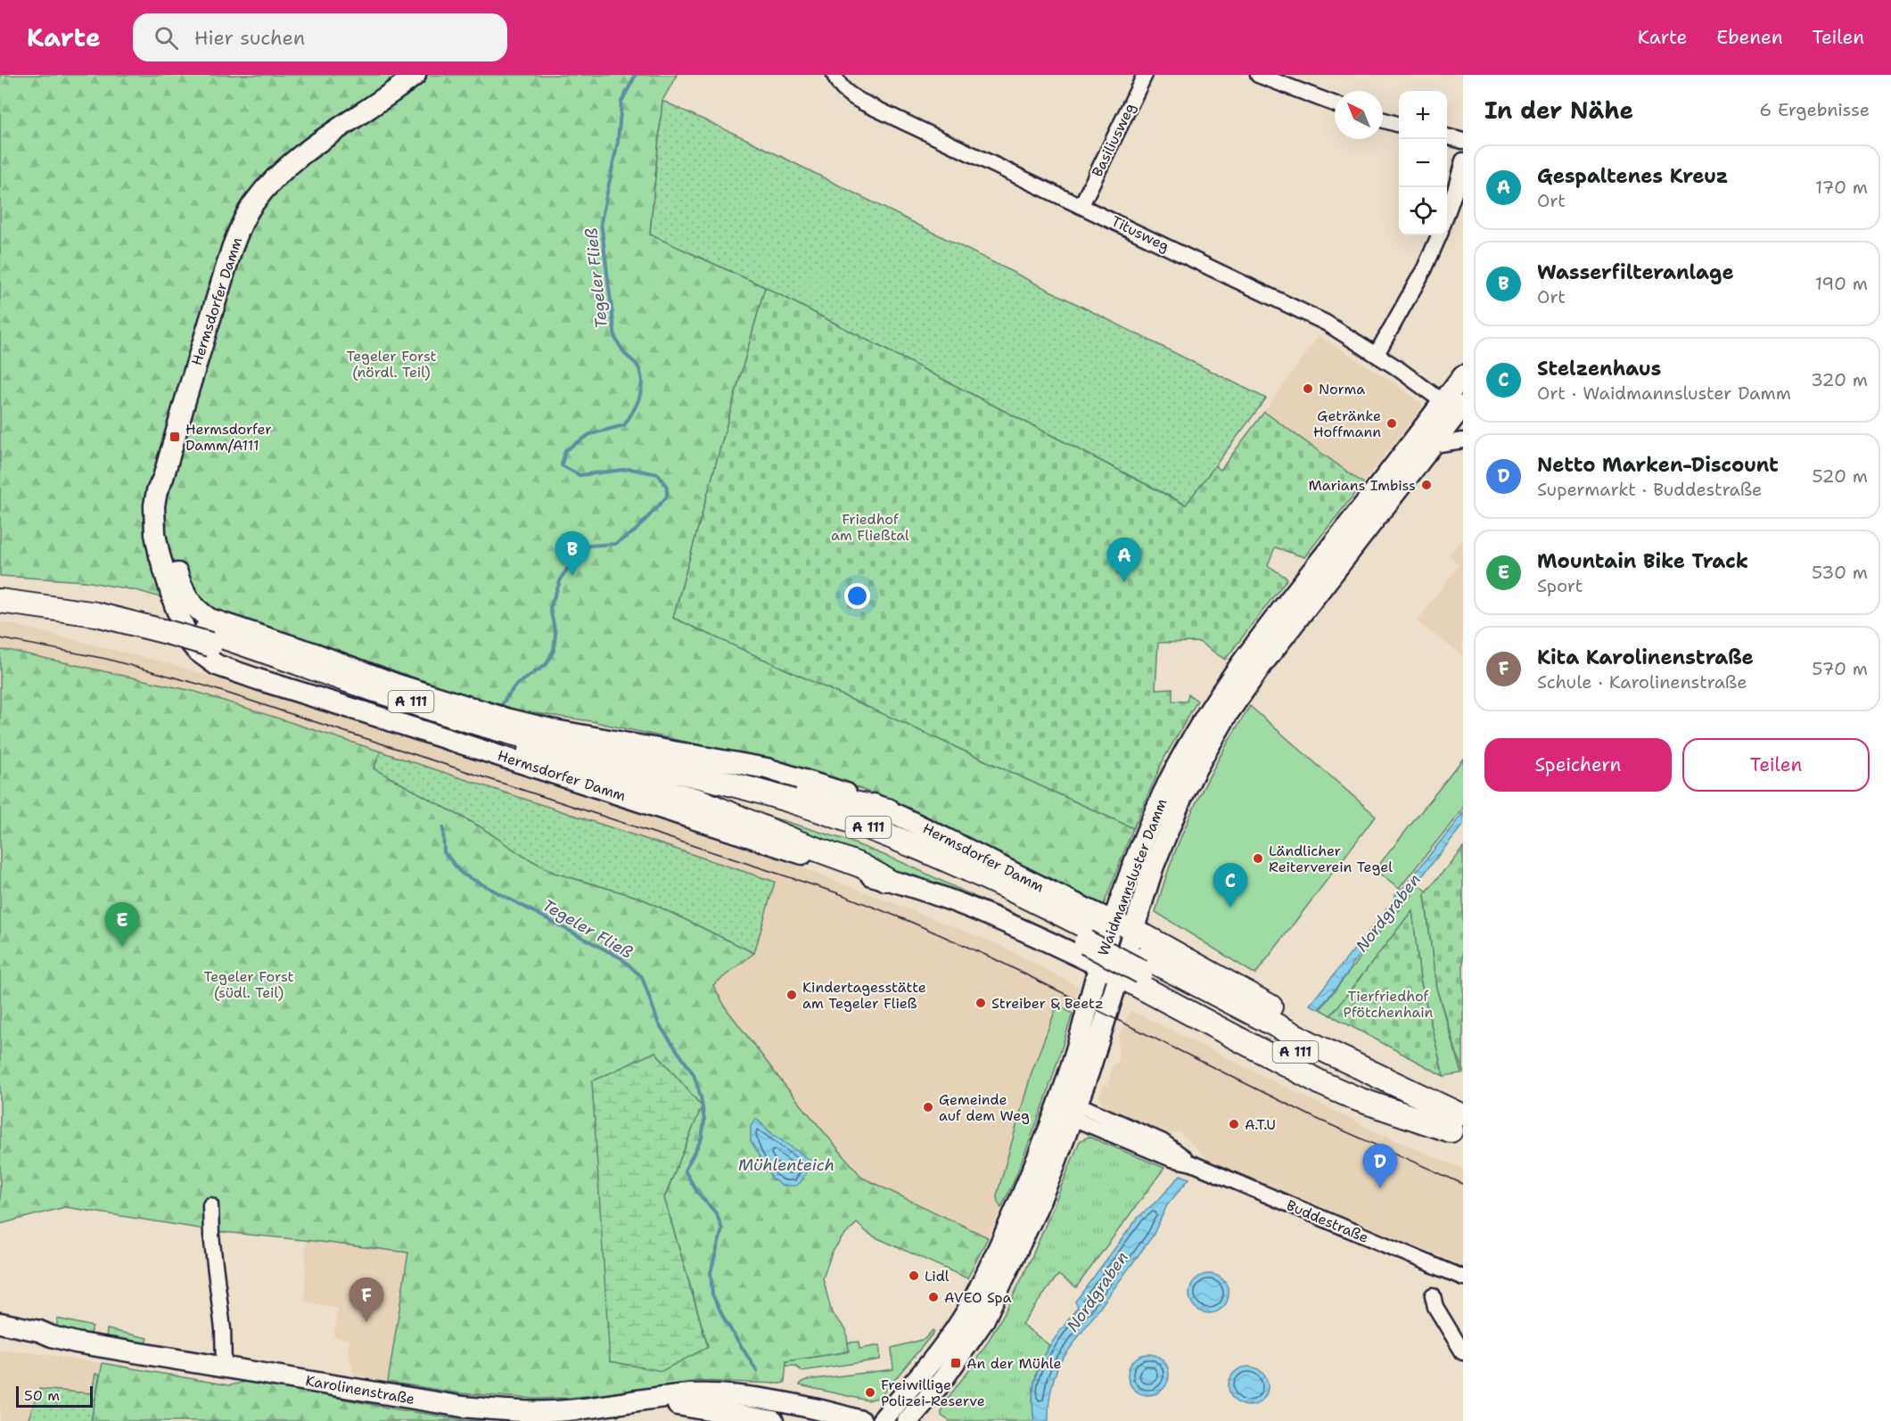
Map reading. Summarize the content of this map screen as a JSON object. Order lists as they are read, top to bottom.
{
  "streets": {
    "highway": ["A 111"],
    "main road": ["Hermsdorfer Damm", "Waidmannsluster Damm", "Karolinenstraße"],
    "street": ["Basiliusweg", "Titusweg", "Buddestraße"]
  },
  "crossings": [
    ["Basiliusweg", "Titusweg"],
    ["Titusweg", "Waidmannsluster Damm"],
    ["Hermsdorfer Damm", "Waidmannsluster Damm"],
    ["Waidmannsluster Damm", "Buddestraße"]
  ],
  "water": ["Tegeler Fließ", "Nordgraben", "Mühlenteich"],
  "parks": [
    "Tegeler Forst (nördl. Teil)",
    "Friedhof am Fließtal",
    "Tegeler Forst (südl. Teil)",
    "Tierfriedhof Pfötchenhain"
  ],
  "places": {
    "other": [
      "Norma",
      "Getränke Hoffmann",
      "Marians Imbiss",
      "Ländlicher Reiterverein Tegel",
      "Kindertagesstätte am Tegeler Fließ",
      "Streiber & Beetz",
      "Gemeinde auf dem Weg",
      "A.T.U",
      "Lidl",
      "AVEO Spa",
      "Freiwillige Polizei-Reserve"
    ],
    "transit": ["Hermsdorfer Damm/A111", "An der Mühle"]
  },
  "scale_bar": "50 m",
  "north": "top left",
  "page": {
    "header": "Karte",
    "search": "Hier suchen",
    "nav": ["Karte", "Ebenen", "Teilen"],
    "heading": ["In der Nähe", "6 Ergebnisse"],
    "map_buttons": ["+", "−"],
    "list": [
      {
        "mark": "A",
        "name": "Gespaltenes Kreuz",
        "note": "Ort",
        "value": "170 m"
      },
      {
        "mark": "B",
        "name": "Wasserfilteranlage",
        "note": "Ort",
        "value": "190 m"
      },
      {
        "mark": "C",
        "name": "Stelzenhaus",
        "note": "Ort · Waidmannsluster Damm",
        "value": "320 m"
      },
      {
        "mark": "D",
        "name": "Netto Marken-Discount",
        "note": "Supermarkt · Buddestraße",
        "value": "520 m"
      },
      {
        "mark": "E",
        "name": "Mountain Bike Track",
        "note": "Sport",
        "value": "530 m"
      },
      {
        "mark": "F",
        "name": "Kita Karolinenstraße",
        "note": "Schule · Karolinenstraße",
        "value": "570 m"
      }
    ],
    "pins": [
      "B",
      "A",
      "C",
      "E",
      "D",
      "F"
    ],
    "buttons": ["Speichern", "Teilen"],
    "scale": "50 m"
  }
}
